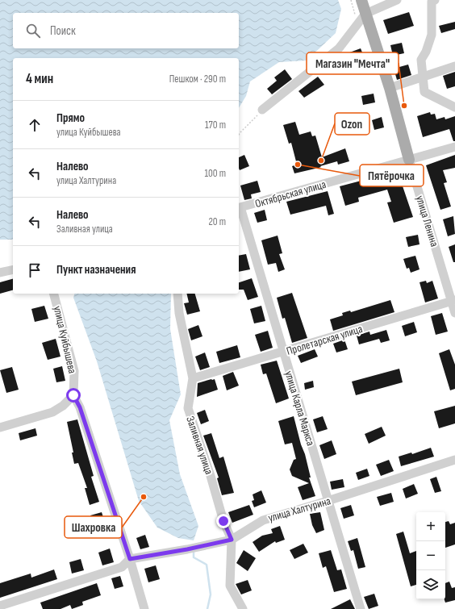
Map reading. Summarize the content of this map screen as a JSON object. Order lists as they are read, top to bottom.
{
  "streets": {
    "main road": ["улица Ленина"],
    "street": [
      "Октябрьская улица",
      "улица Куйбышева",
      "Пролетарская улица",
      "улица Карла Маркса",
      "Заливная улица",
      "улица Халтурина"
    ]
  },
  "crossings": [
    ["Октябрьская улица", "улица Ленина"],
    ["Октябрьская улица", "улица Карла Маркса"],
    ["улица Ленина", "Пролетарская улица"],
    ["улица Куйбышева", "улица Халтурина"],
    ["Пролетарская улица", "улица Карла Маркса"],
    ["Пролетарская улица", "Заливная улица"],
    ["улица Карла Маркса", "улица Халтурина"],
    ["Заливная улица", "улица Халтурина"]
  ],
  "places": [
    "Магазин \"Мечта\"",
    "Ozon",
    "Пятёрочка",
    "Шахровка"
  ],
  "page": {
    "search": "Поиск",
    "heading": ["4 мин", "Пешком · 290 m"],
    "list": [
      ["Прямо", "улица Куйбышева", "170 m"],
      ["Налево", "улица Халтурина", "100 m"],
      ["Налево", "Заливная улица", "20 m"],
      "Пункт назначения"
    ],
    "map_buttons": ["+", "−"]
  }
}
